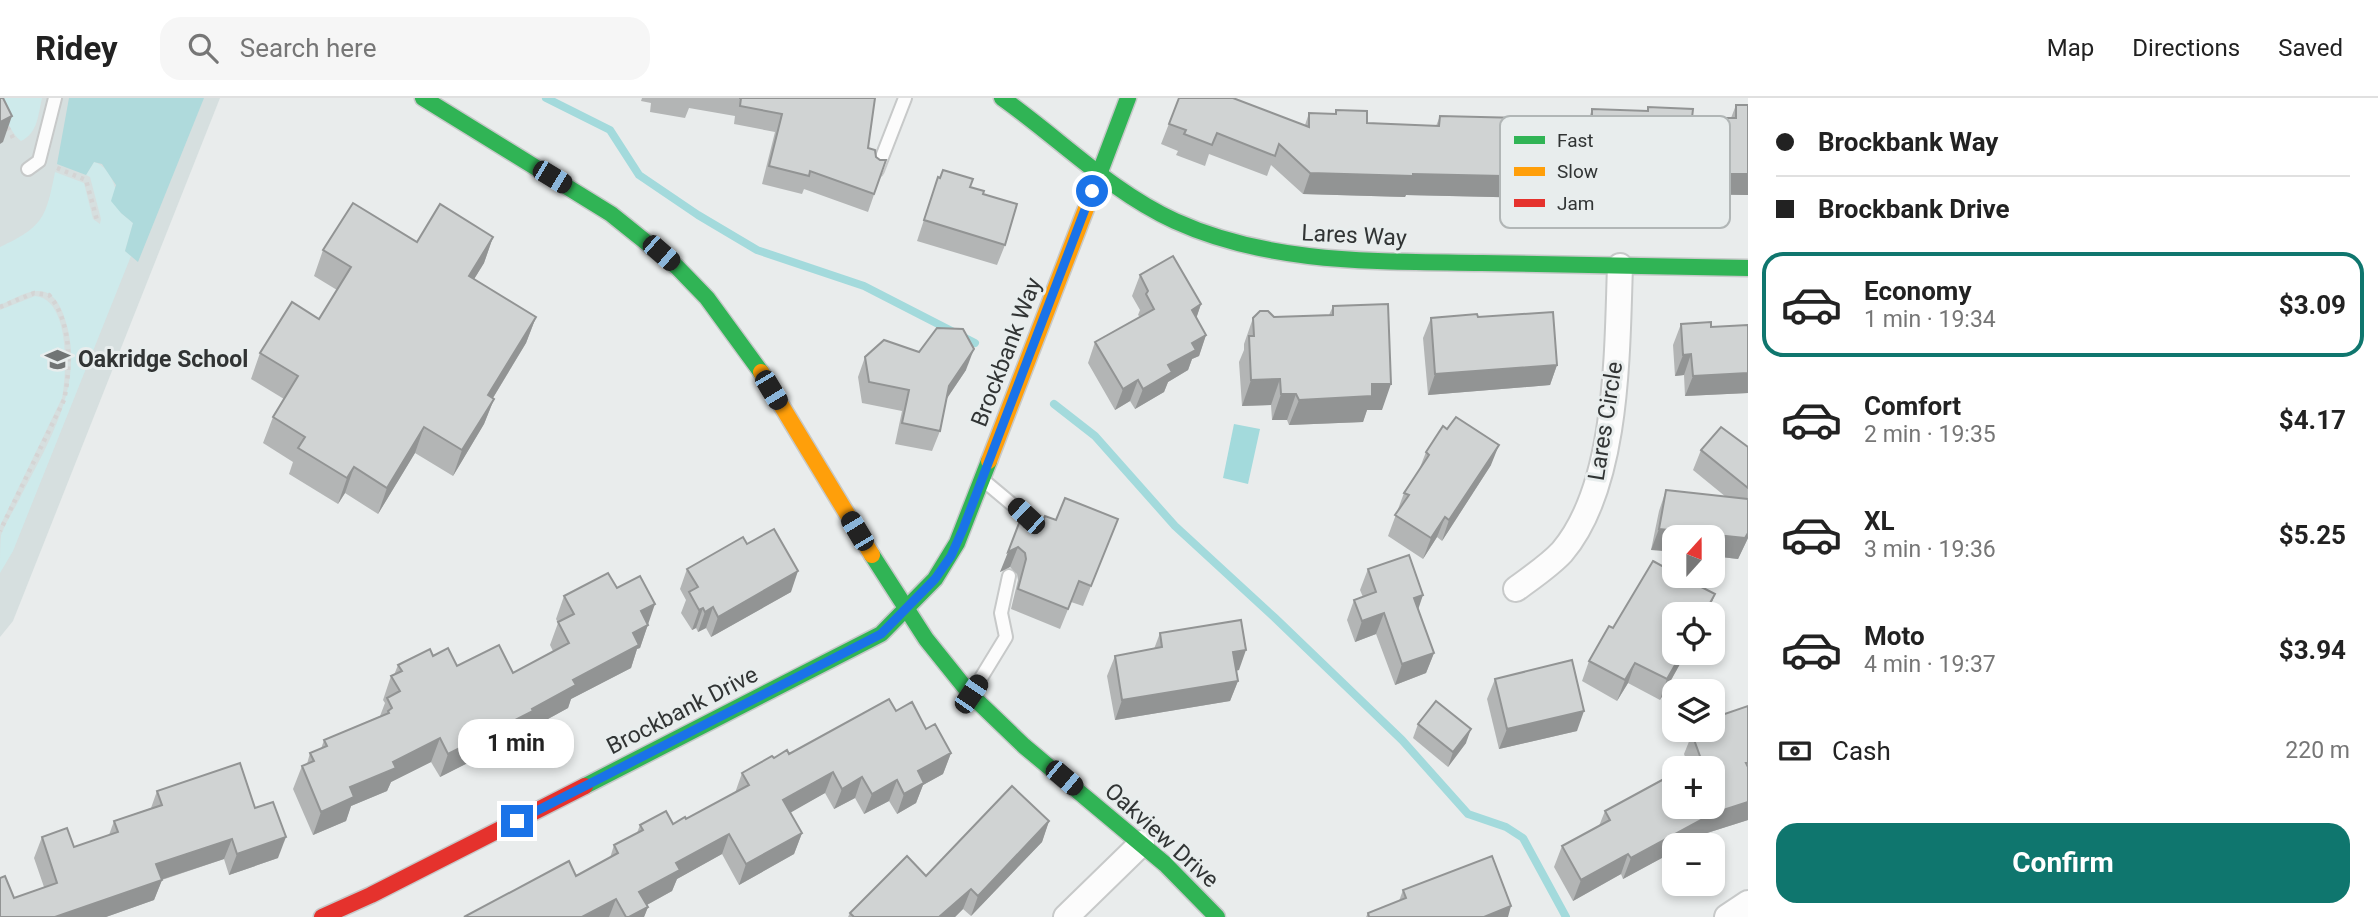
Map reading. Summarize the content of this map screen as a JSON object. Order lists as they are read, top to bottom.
{
  "streets": {
    "street": [
      "Lares Way",
      "Brockbank Way",
      "Lares Circle",
      "Brockbank Drive",
      "Oakview Drive"
    ]
  },
  "crossings": [
    ["Lares Way", "Brockbank Way"],
    ["Lares Way", "Lares Circle"],
    ["Brockbank Way", "Brockbank Drive"],
    ["Brockbank Way", "Oakview Drive"],
    ["Brockbank Drive", "Oakview Drive"]
  ],
  "places": {
    "school or university": ["Oakridge School"]
  },
  "legend": ["Fast", "Slow", "Jam"],
  "north": "top",
  "page": {
    "header": "Ridey",
    "search": "Search here",
    "nav": ["Map", "Directions", "Saved"],
    "banner": ["Brockbank Way", "Brockbank Drive"],
    "list": [
      {
        "name": "Economy",
        "note": "1 min · 19:34",
        "value": "$3.09"
      },
      {
        "name": "Comfort",
        "note": "2 min · 19:35",
        "value": "$4.17"
      },
      {
        "name": "XL",
        "note": "3 min · 19:36",
        "value": "$5.25"
      },
      {
        "name": "Moto",
        "note": "4 min · 19:37",
        "value": "$3.94"
      }
    ],
    "map_buttons": ["+", "−"],
    "pay": ["Cash", "220 m"],
    "bubble": "1 min",
    "buttons": "Confirm"
  }
}
